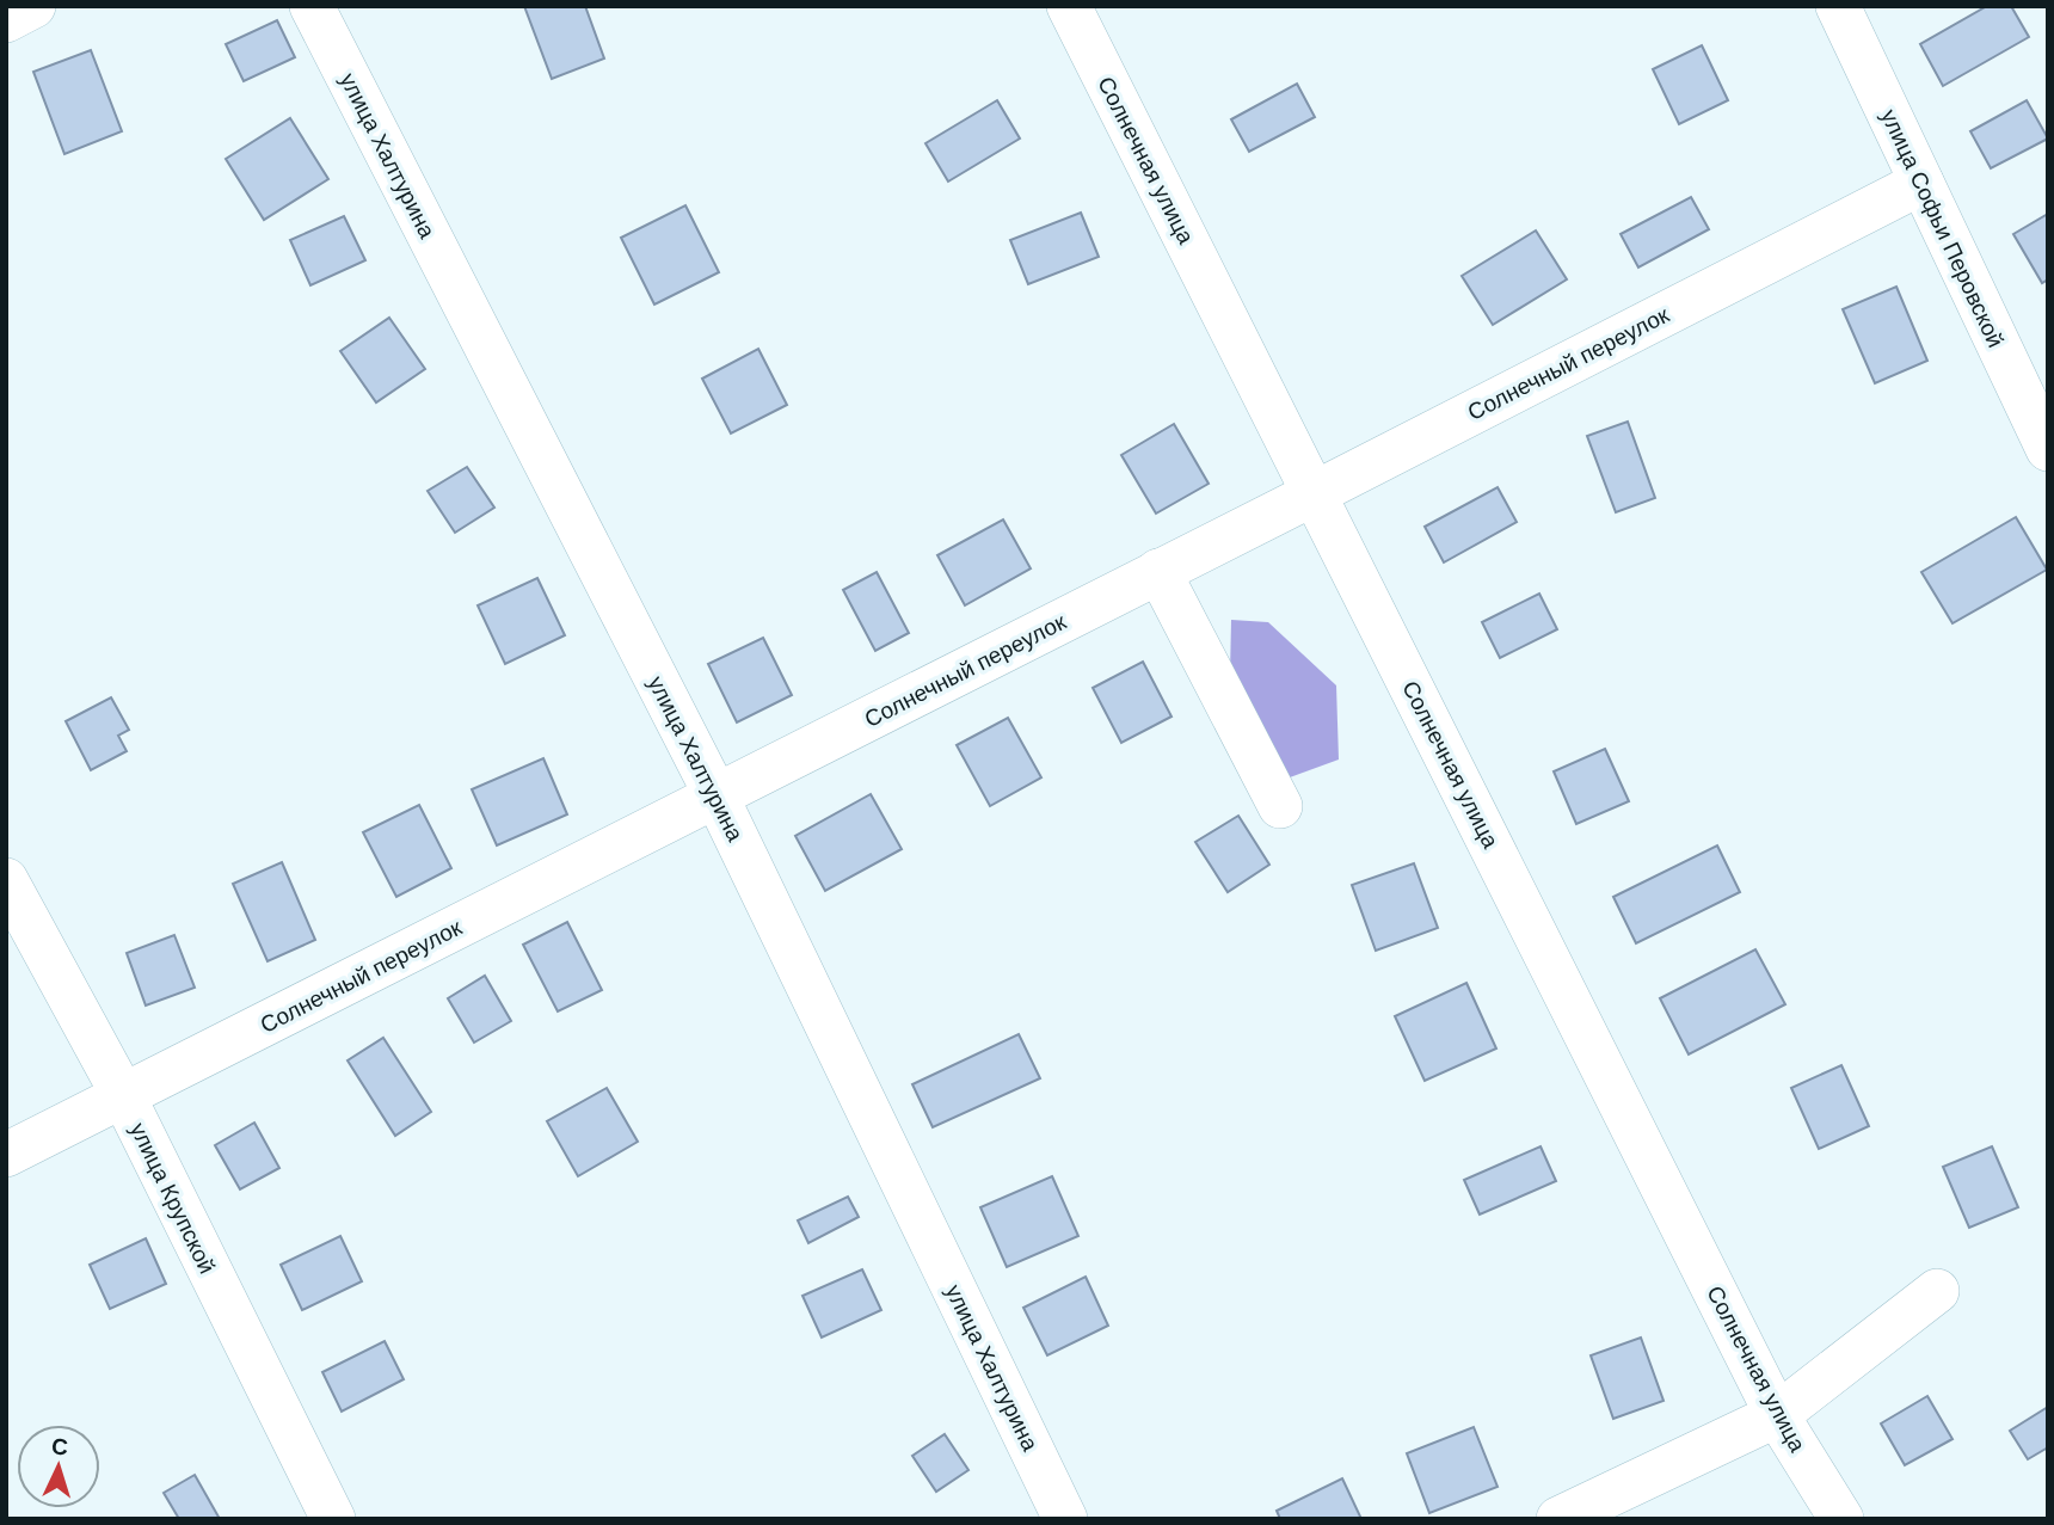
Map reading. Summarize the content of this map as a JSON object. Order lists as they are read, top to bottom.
{
  "streets": {
    "street": [
      "улица Халтурина",
      "Солнечная улица",
      "улица Софьи Перовской",
      "Солнечный переулок",
      "улица Крупской"
    ]
  },
  "crossings": [
    ["улица Халтурина", "Солнечный переулок"],
    ["Солнечная улица", "Солнечный переулок"],
    ["улица Софьи Перовской", "Солнечный переулок"],
    ["Солнечный переулок", "улица Крупской"]
  ],
  "north": "top"
}
